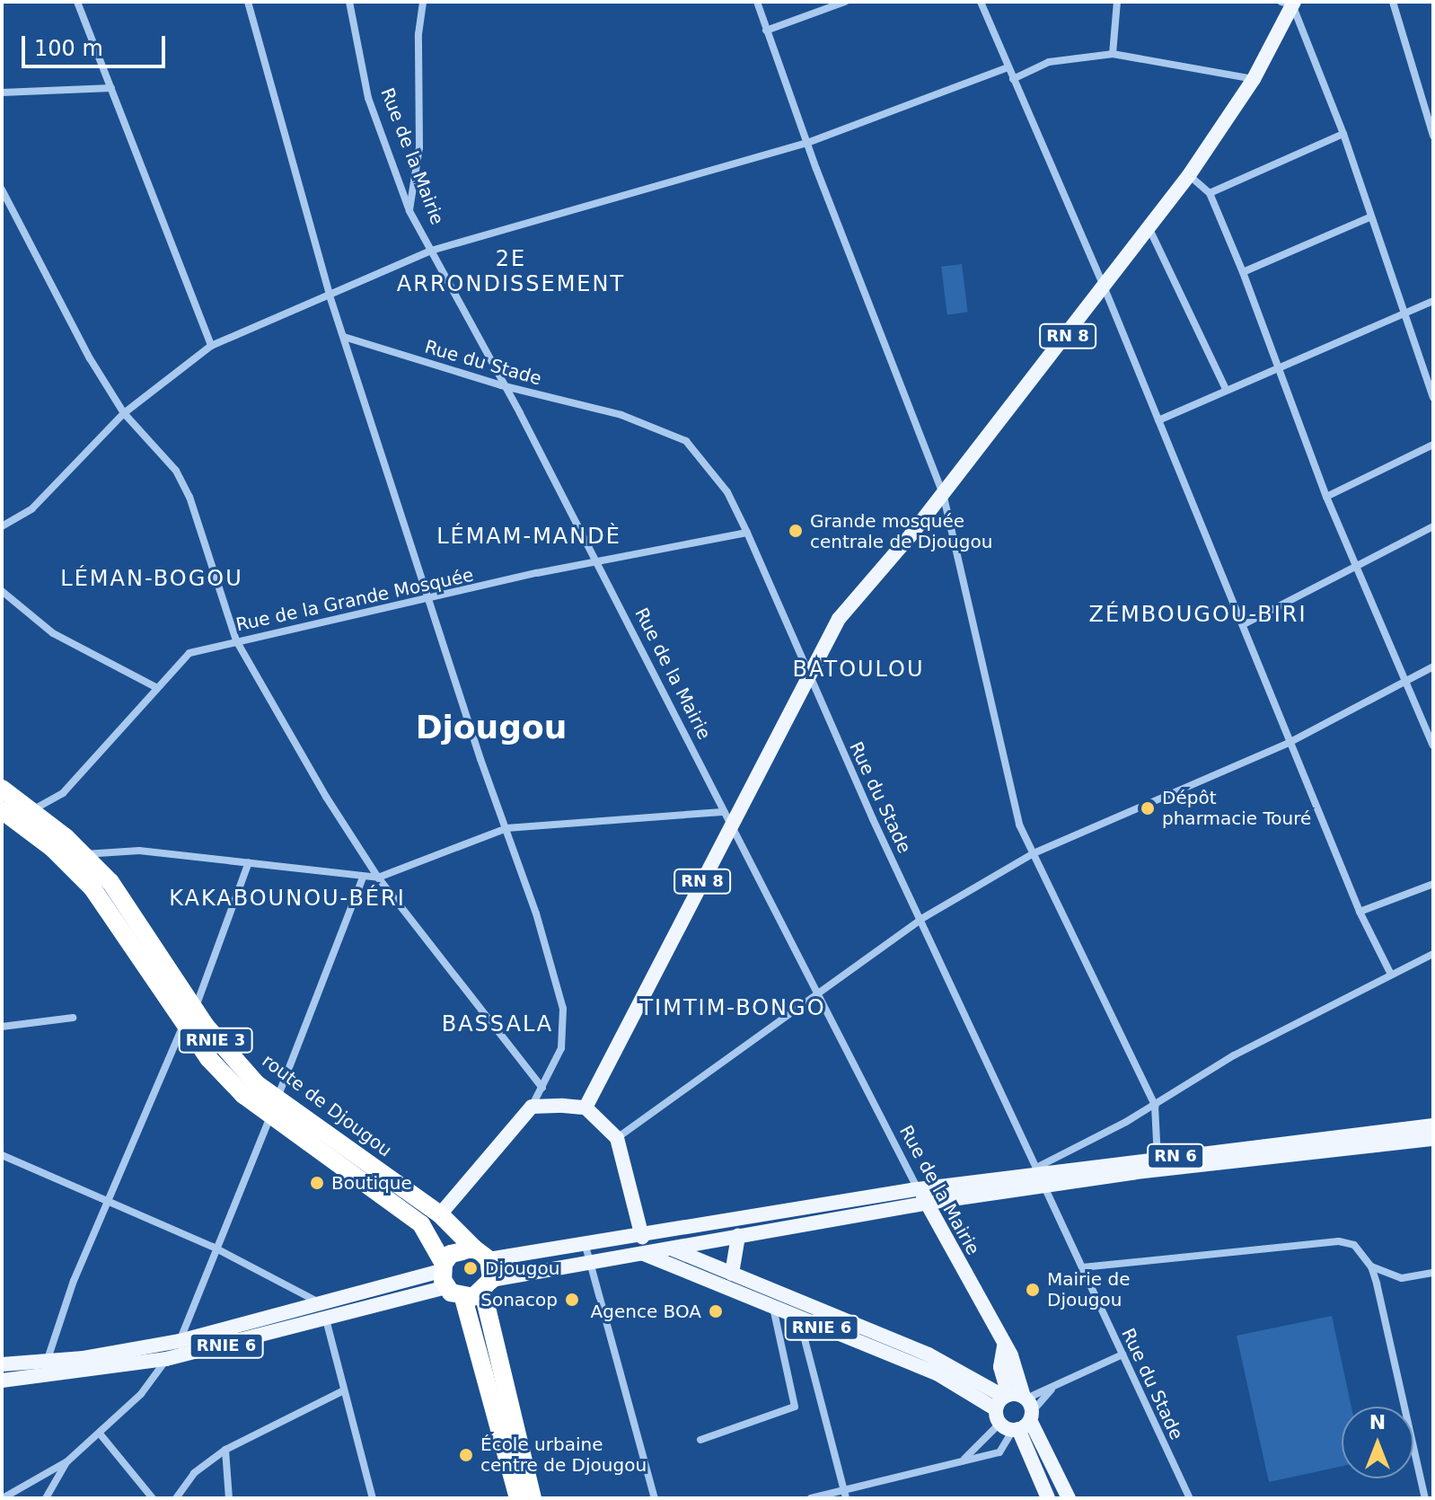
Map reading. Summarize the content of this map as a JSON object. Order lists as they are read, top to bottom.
{
  "streets": {
    "highway": ["RNIE 3", "route de Djougou"],
    "main road": [
      "Rue de la Mairie",
      "RN 8",
      "RN 6",
      "RNIE 6"
    ],
    "street": ["Rue du Stade", "Rue de la Grande Mosquée"]
  },
  "crossings": [
    ["Rue de la Mairie", "RN 8"],
    ["Rue de la Mairie", "Rue du Stade"],
    ["Rue de la Mairie", "Rue de la Grande Mosquée"],
    ["Rue de la Mairie", "RN 6"],
    ["Rue de la Mairie", "RNIE 6"],
    ["RN 8", "Rue du Stade"],
    ["Rue du Stade", "Rue de la Grande Mosquée"],
    ["Rue du Stade", "RN 6"],
    ["Rue de la Grande Mosquée", "route de Djougou"],
    ["RNIE 3", "route de Djougou"],
    ["RNIE 3", "RNIE 6"],
    ["route de Djougou", "RNIE 6"],
    ["RN 6", "RNIE 6"]
  ],
  "districts": [
    "2E ARRONDISSEMENT",
    "LÉMAM-MANDÈ",
    "LÉMAN-BOGOU",
    "ZÉMBOUGOU-BIRI",
    "BATOULOU",
    "Djougou",
    "KAKABOUNOU-BÉRI",
    "TIMTIM-BONGO",
    "BASSALA"
  ],
  "places": [
    "Grande mosquée centrale de Djougou",
    "Dépôt pharmacie Touré",
    "Boutique",
    "Djougou",
    "Mairie de Djougou",
    "Sonacop",
    "Agence BOA",
    "École urbaine centre de Djougou"
  ],
  "scale_bar": "100 m",
  "north": "top"
}
